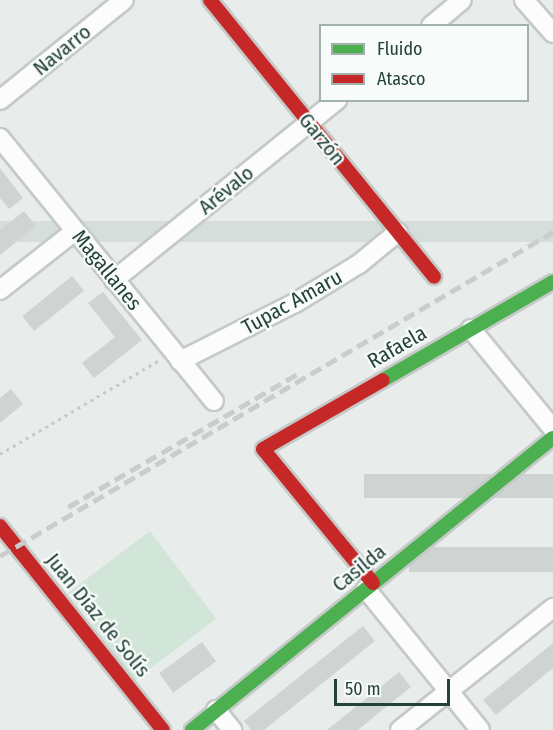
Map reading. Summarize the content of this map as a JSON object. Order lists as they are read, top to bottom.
{
  "streets": {
    "street": [
      "Navarro",
      "Garzón",
      "Arévalo",
      "Magallanes",
      "Tupac Amaru",
      "Rafaela",
      "Casilda",
      "Juan Díaz de Solís"
    ]
  },
  "crossings": [
    ["Garzón", "Arévalo"],
    ["Garzón", "Tupac Amaru"],
    ["Arévalo", "Magallanes"],
    ["Magallanes", "Tupac Amaru"],
    ["Rafaela", "Casilda"]
  ],
  "legend": ["Fluido", "Atasco"],
  "scale_bar": "50 m"
}
